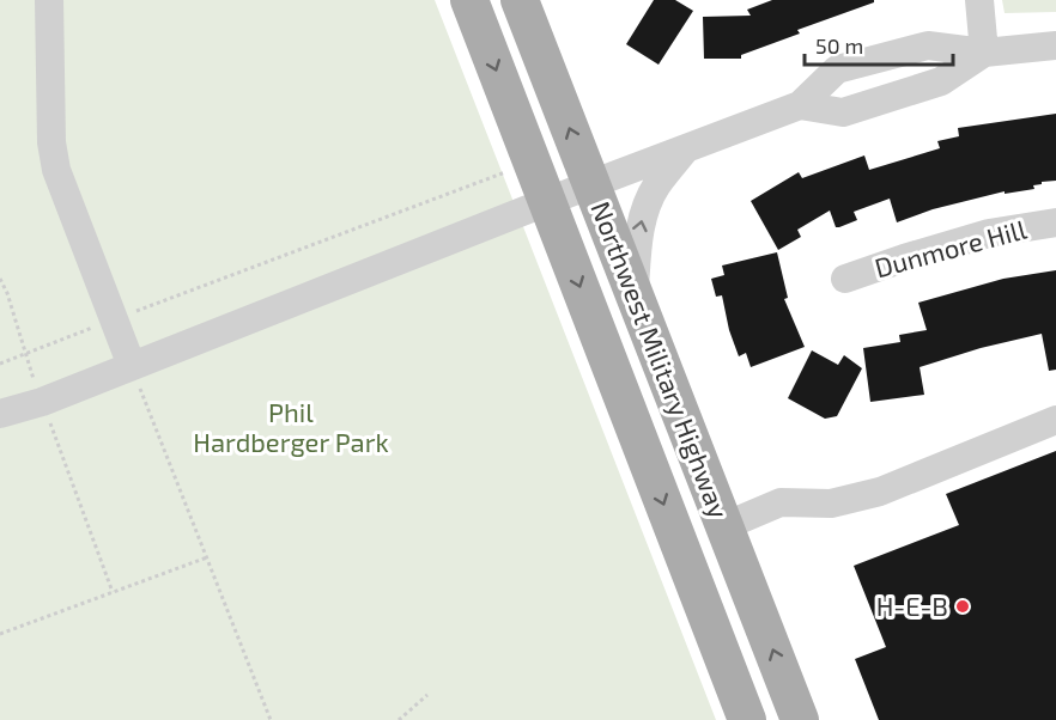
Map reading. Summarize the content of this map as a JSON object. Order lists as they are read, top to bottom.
{
  "streets": {
    "main road": ["Northwest Military Highway"],
    "street": ["Dunmore Hill"]
  },
  "parks": ["Phil Hardberger Park"],
  "places": ["H-E-B"],
  "scale_bar": "50 m"
}
